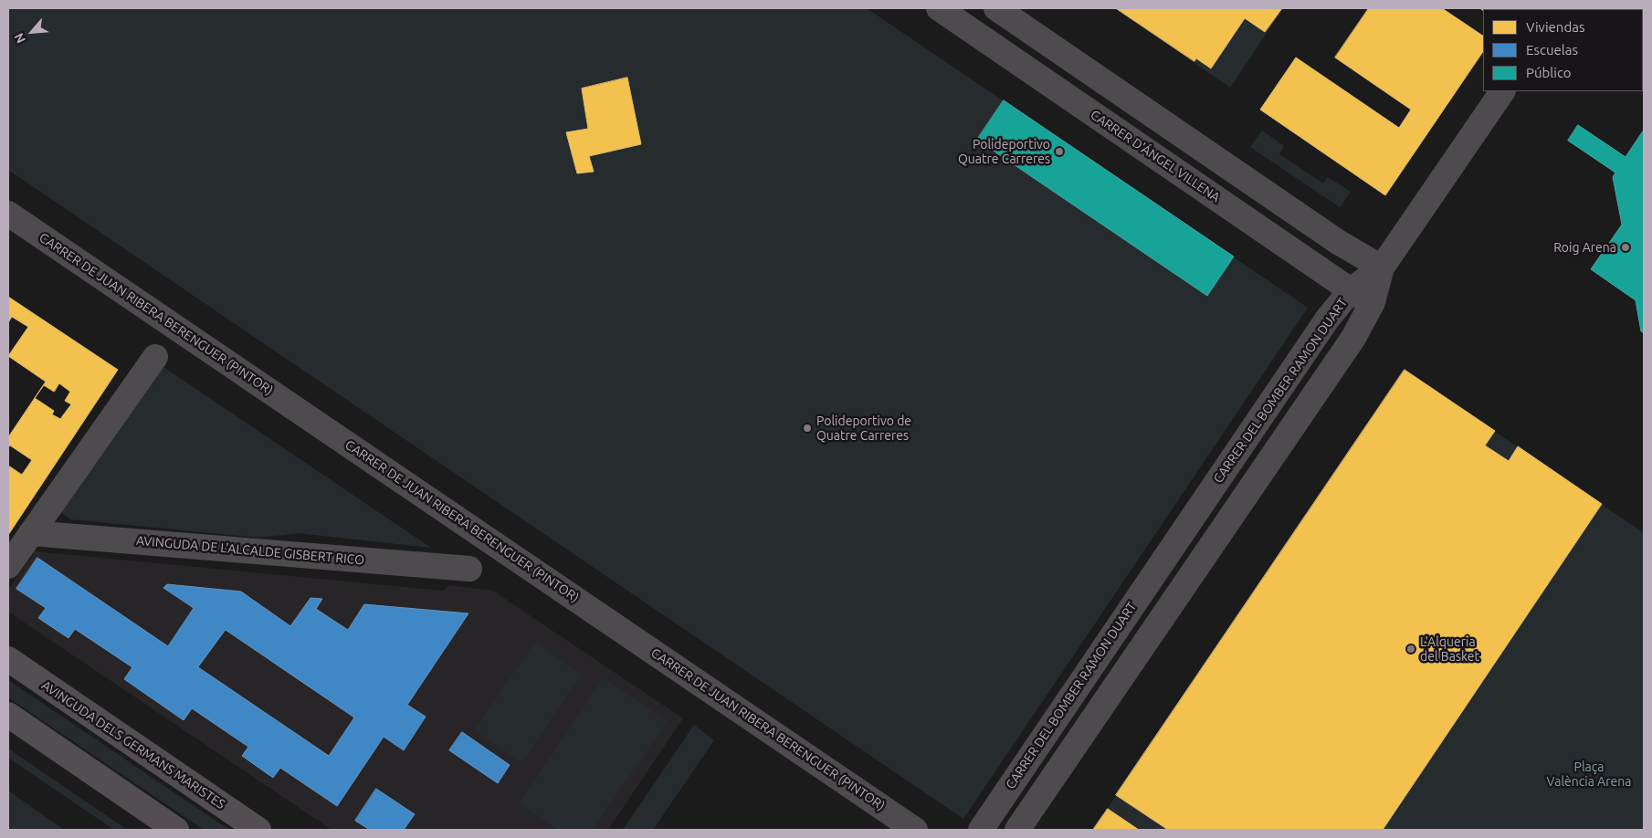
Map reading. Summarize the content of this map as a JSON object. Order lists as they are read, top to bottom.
{
  "streets": {
    "main road": ["AVINGUDA DELS GERMANS MARISTES"],
    "street": [
      "CARRER D'ÁNGEL VILLENA",
      "CARRER DE JUAN RIBERA BERENGUER (PINTOR)",
      "CARRER DEL BOMBER RAMON DUART",
      "AVINGUDA DE L'ALCALDE GISBERT RICO"
    ]
  },
  "crossings": [
    ["CARRER D'ÁNGEL VILLENA", "CARRER DEL BOMBER RAMON DUART"]
  ],
  "parks": ["Plaça València Arena"],
  "places": [
    "Polideportivo Quatre Carreres",
    "Roig Arena",
    "Polideportivo de Quatre Carreres",
    "L'Alqueria del Basket"
  ],
  "legend": ["Viviendas", "Escuelas", "Público"],
  "north": "bottom left"
}
